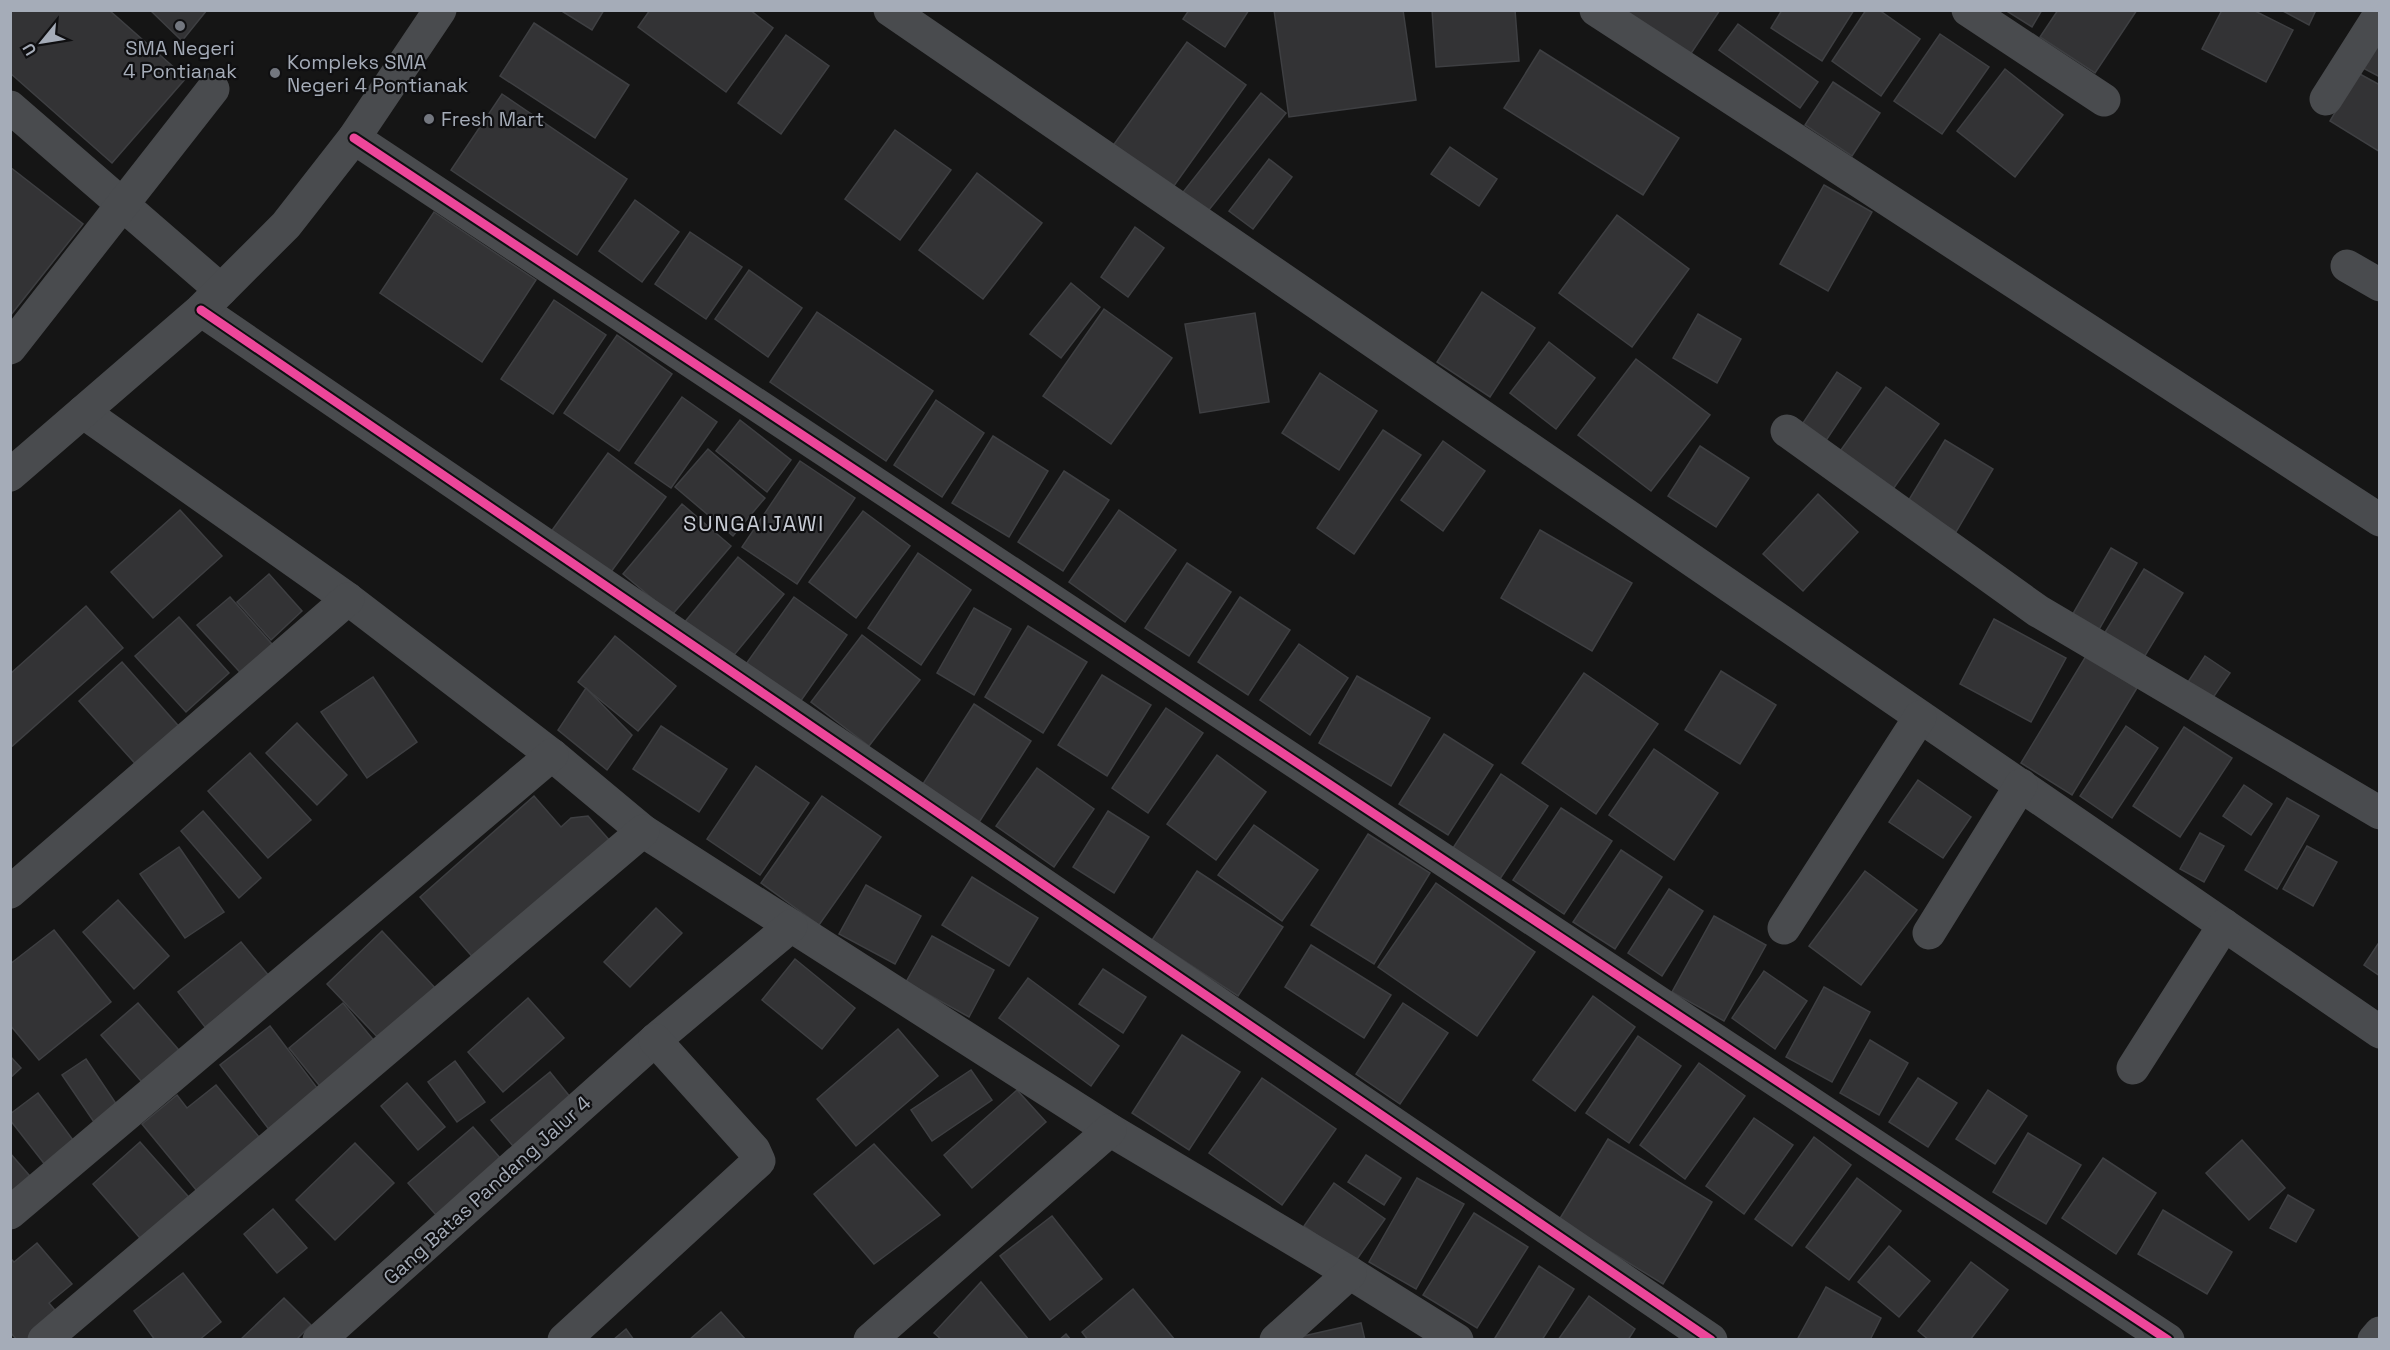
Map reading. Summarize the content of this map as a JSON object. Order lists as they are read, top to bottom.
{
  "streets": {
    "street": ["Gang Batas Pandang Jalur 4"]
  },
  "districts": ["SUNGAIJAWI"],
  "places": ["SMA Negeri 4 Pontianak", "Kompleks SMA Negeri 4 Pontianak", "Fresh Mart"],
  "north": "bottom left"
}
